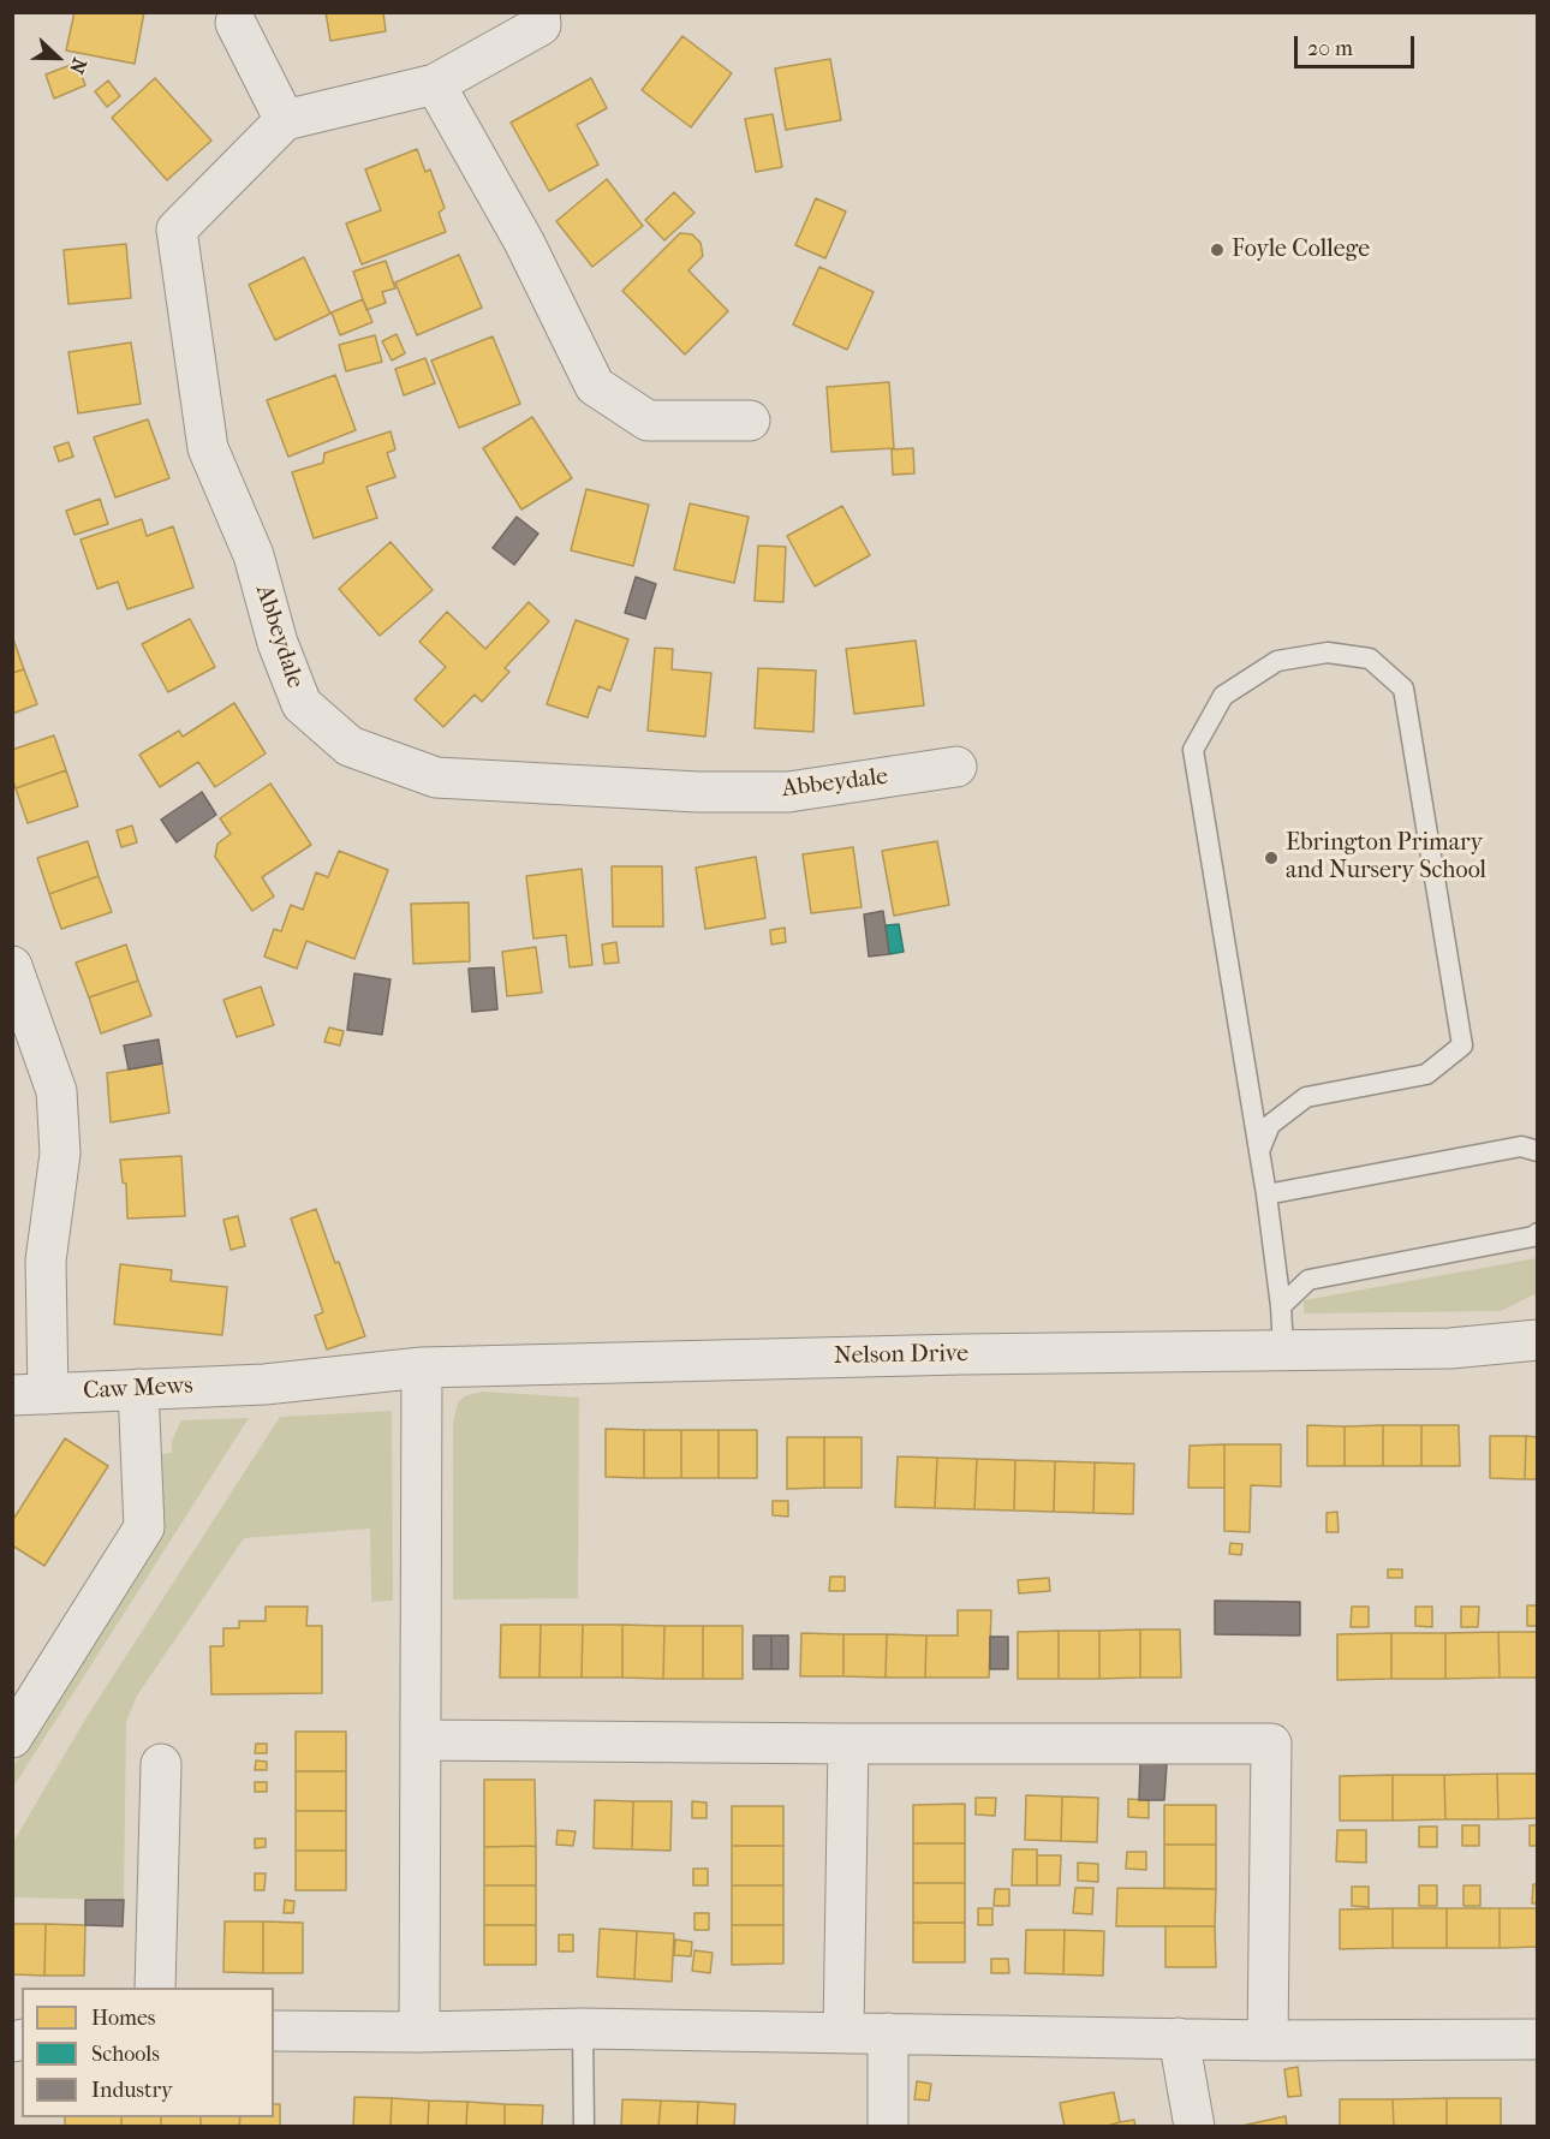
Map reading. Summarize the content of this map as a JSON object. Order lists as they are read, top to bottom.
{
  "streets": {
    "street": ["Abbeydale", "Nelson Drive", "Caw Mews"]
  },
  "crossings": [
    ["Nelson Drive", "Caw Mews"]
  ],
  "places": ["Foyle College", "Ebrington Primary and Nursery School"],
  "legend": ["Homes", "Schools", "Industry"],
  "scale_bar": "20 m",
  "north": "right"
}
